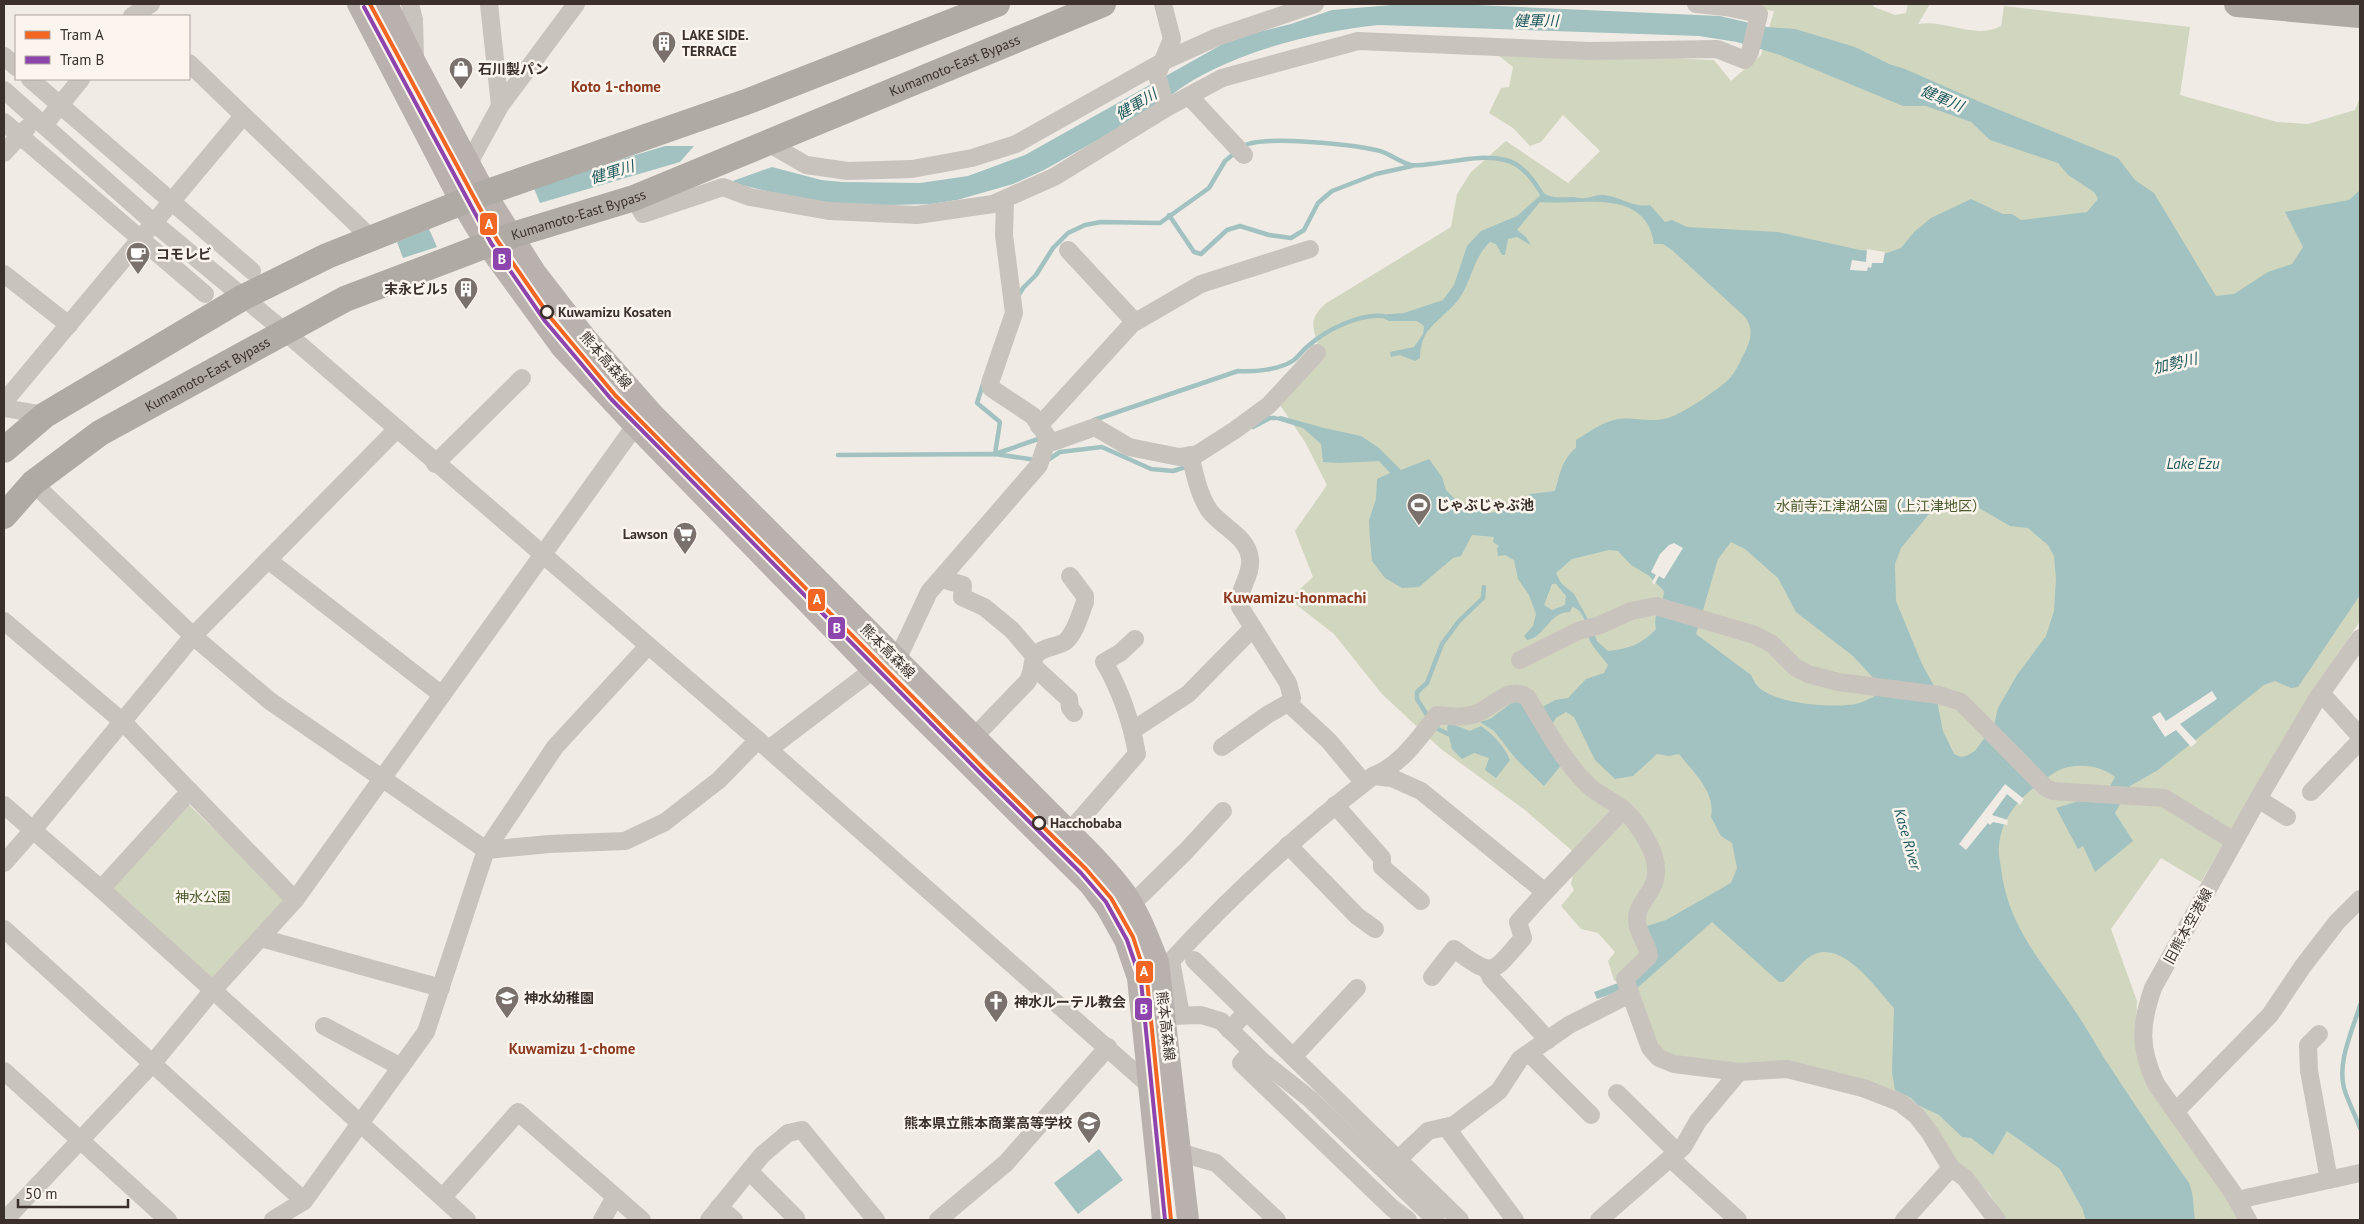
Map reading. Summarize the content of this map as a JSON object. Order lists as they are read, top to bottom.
{
  "streets": {
    "highway": ["Kumamoto-East Bypass"],
    "main road": ["熊本高森線"],
    "street": ["旧熊本空港線"]
  },
  "crossings": [
    ["Kumamoto-East Bypass", "熊本高森線"]
  ],
  "districts": ["Koto 1-chome", "Kuwamizu-honmachi", "Kuwamizu 1-chome"],
  "water": [
    "健軍川",
    "加勢川",
    "Lake Ezu",
    "Kase River"
  ],
  "parks": ["水前寺江津湖公園（上江津地区）", "神水公園"],
  "places": {
    "building": ["LAKE SIDE. TERRACE", "末永ビル5"],
    "shop": ["石川製パン"],
    "cafe": ["コモレビ"],
    "other": ["Kuwamizu Kosaten", "Hacchobaba"],
    "sports": ["じゃぶじゃぶ池"],
    "supermarket": ["Lawson"],
    "school or university": ["神水幼稚園", "熊本県立熊本商業高等学校"],
    "church": ["神水ルーテル教会"]
  },
  "lines": ["tram line A", "tram line B"],
  "legend": ["Tram A", "Tram B"],
  "scale_bar": "50 m"
}
